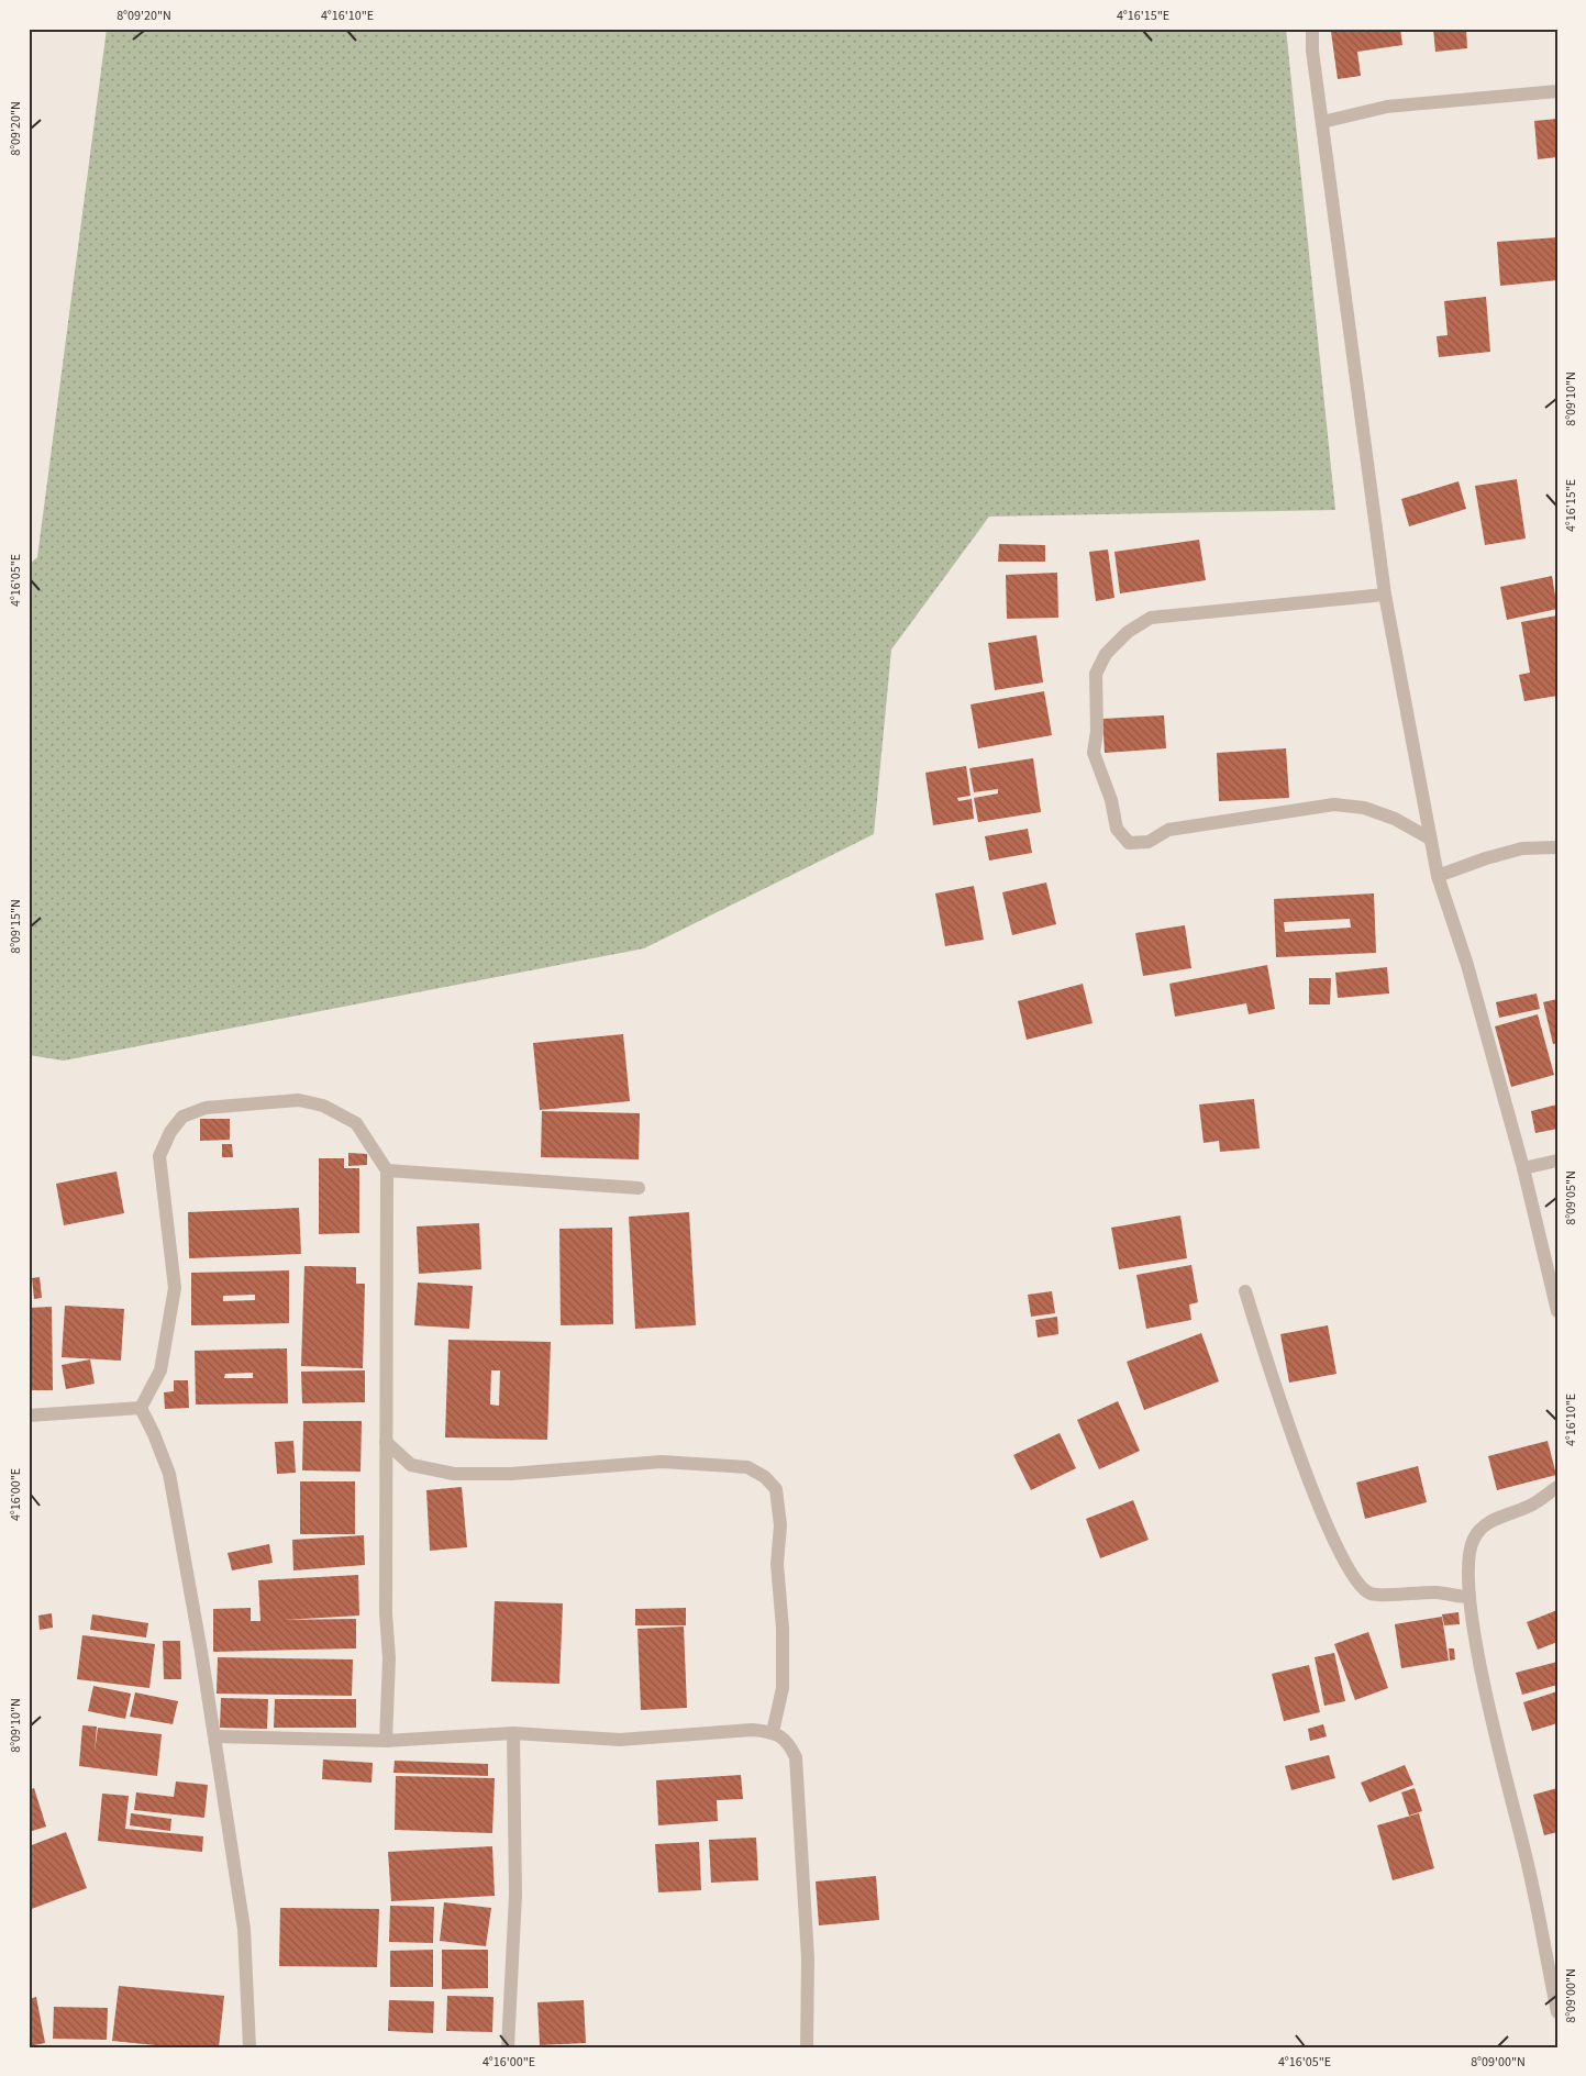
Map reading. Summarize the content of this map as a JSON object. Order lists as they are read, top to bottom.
{
  "coordinates": [
    "8°09'20\"N",
    "4°16'10\"E",
    "4°16'15\"E",
    "8°09'10\"N",
    "4°16'05\"E",
    "8°09'15\"N",
    "8°09'05\"N",
    "4°16'00\"E",
    "8°09'00\"N"
  ]
}
